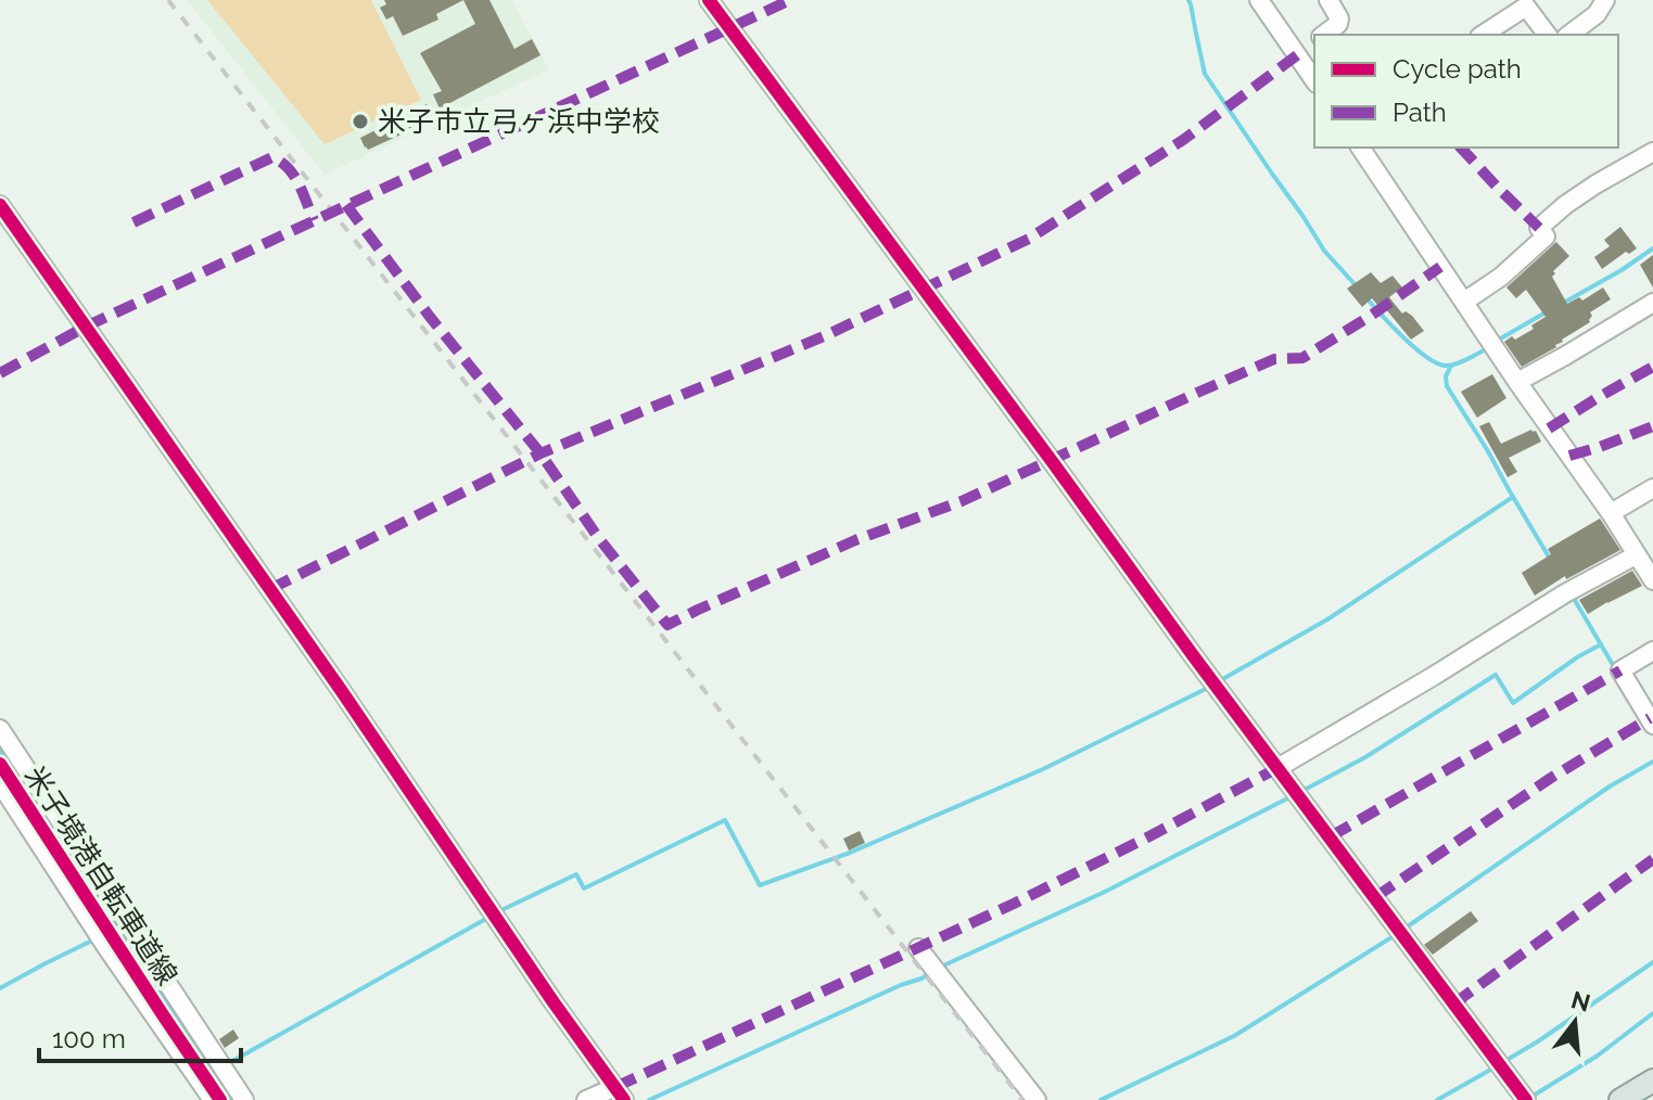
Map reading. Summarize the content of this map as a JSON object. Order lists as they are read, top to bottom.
{
  "streets": {
    "cycle path": ["米子境港自転車道線"]
  },
  "places": ["米子市立弓ヶ浜中学校"],
  "legend": ["Cycle path", "Path"],
  "scale_bar": "100 m",
  "north": "top"
}
